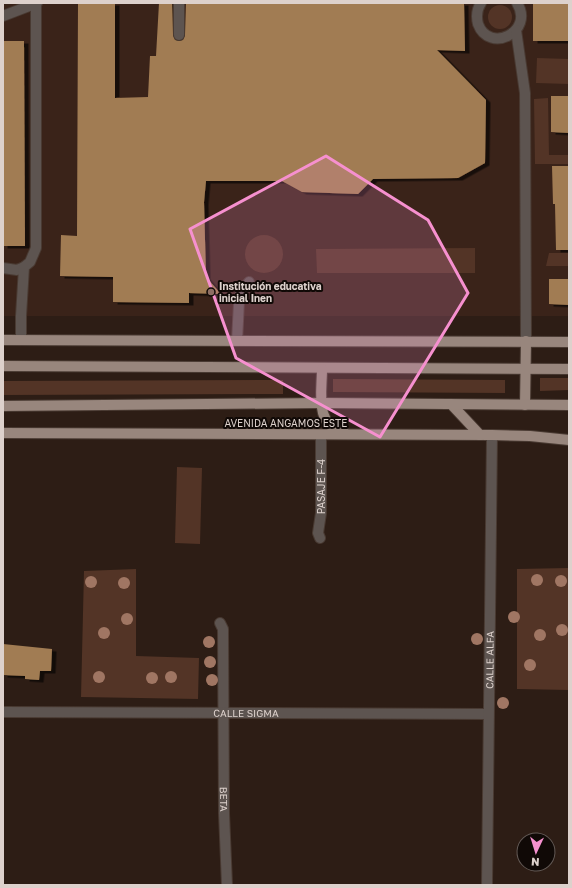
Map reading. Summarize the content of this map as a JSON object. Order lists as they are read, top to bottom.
{
  "streets": {
    "main road": ["AVENIDA ANGAMOS ESTE"],
    "street": [
      "PASAJE F-4",
      "CALLE ALFA",
      "CALLE SIGMA",
      "BETA"
    ]
  },
  "crossings": [
    ["AVENIDA ANGAMOS ESTE", "PASAJE F-4"],
    ["AVENIDA ANGAMOS ESTE", "CALLE ALFA"],
    ["CALLE ALFA", "CALLE SIGMA"],
    ["CALLE SIGMA", "BETA"]
  ],
  "places": ["Institución educativa inicial Inen"],
  "north": "bottom"
}
